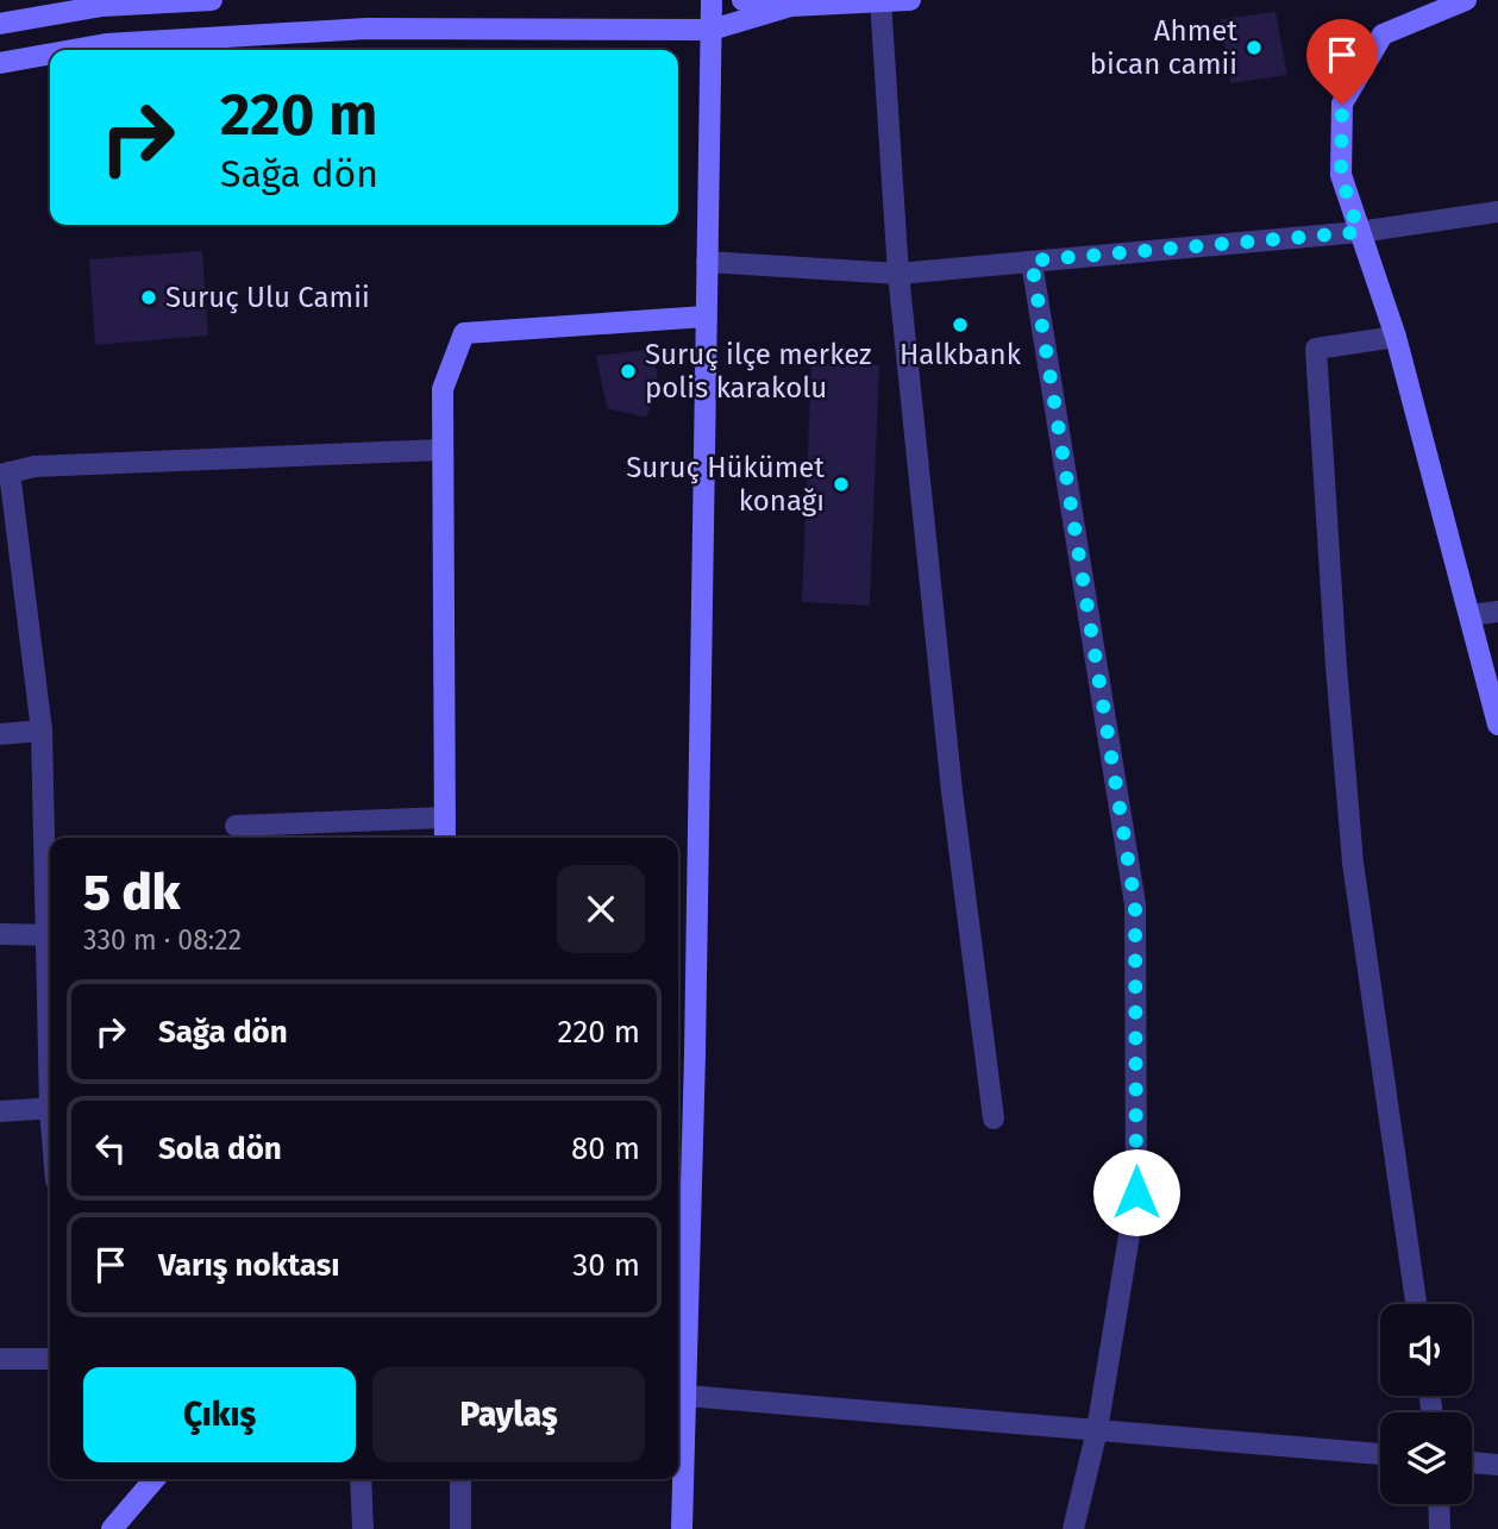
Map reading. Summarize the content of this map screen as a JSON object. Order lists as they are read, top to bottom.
{
  "places": [
    "Ahmet bican camii",
    "Suruç Ulu Camii",
    "Halkbank",
    "Suruç ilçe merkez polis karakolu",
    "Suruç Hükümet konağı"
  ],
  "page": {
    "turn": ["220 m", "Sağa dön"],
    "heading": ["5 dk", "330 m · 08:22"],
    "list": [
      {
        "name": "Sağa dön",
        "value": "220 m"
      },
      {
        "name": "Sola dön",
        "value": "80 m"
      },
      {
        "name": "Varış noktası",
        "value": "30 m"
      }
    ],
    "buttons": ["Çıkış", "Paylaş"]
  }
}
